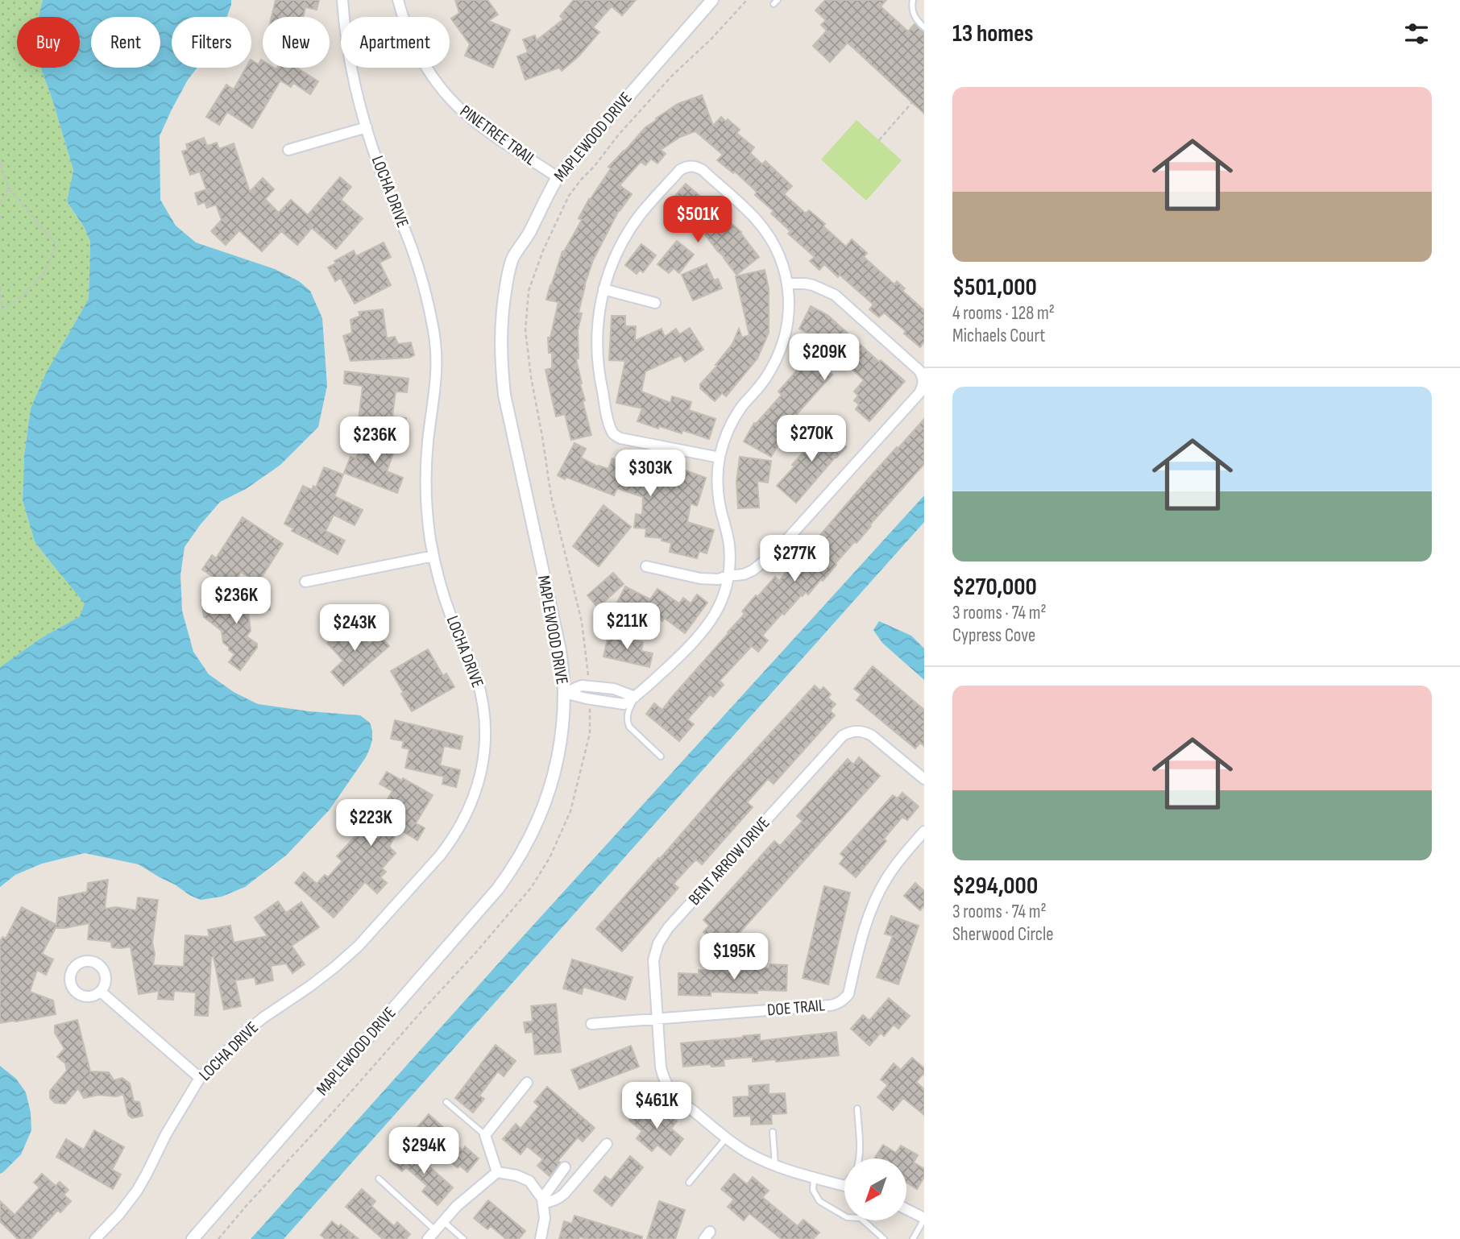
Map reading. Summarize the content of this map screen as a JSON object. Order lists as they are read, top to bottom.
{
  "streets": {
    "street": [
      "PINETREE TRAIL",
      "MAPLEWOOD DRIVE",
      "LOCHA DRIVE",
      "BENT ARROW DRIVE",
      "DOE TRAIL"
    ]
  },
  "crossings": [
    ["PINETREE TRAIL", "MAPLEWOOD DRIVE"],
    ["BENT ARROW DRIVE", "DOE TRAIL"]
  ],
  "north": "bottom left",
  "page": {
    "heading": "13 homes",
    "chip": [
      "Buy",
      "Rent",
      "Filters",
      "New",
      "Apartment"
    ],
    "list": [
      {
        "name": "$501,000",
        "note": "4 rooms · 128 m² · Michaels Court"
      },
      {
        "name": "$270,000",
        "note": "3 rooms · 74 m² · Cypress Cove"
      },
      {
        "name": "$294,000",
        "note": "3 rooms · 74 m² · Sherwood Circle"
      }
    ],
    "price": [
      "$501K",
      "$209K",
      "$270K",
      "$236K",
      "$303K",
      "$277K",
      "$236K",
      "$211K",
      "$243K",
      "$223K",
      "$195K",
      "$461K",
      "$294K"
    ]
  }
}
